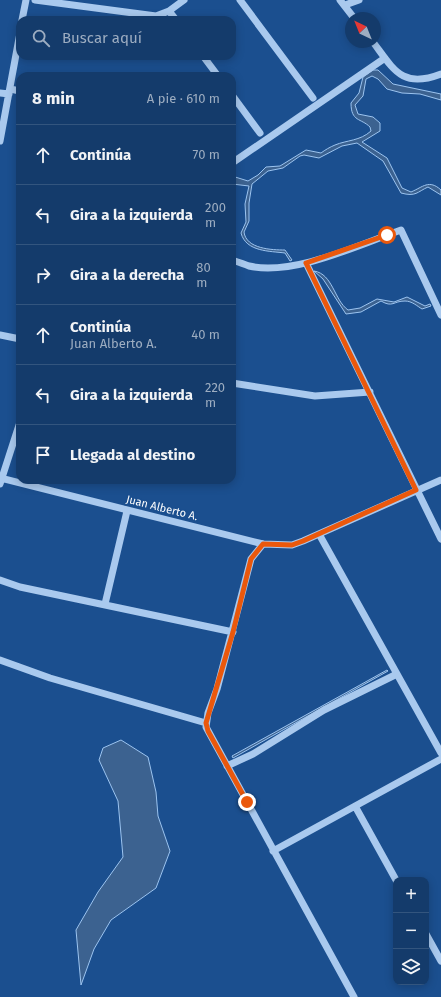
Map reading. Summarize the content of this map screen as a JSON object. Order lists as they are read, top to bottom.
{
  "streets": {
    "street": ["Juan Alberto A."]
  },
  "north": "top left",
  "page": {
    "search": "Buscar aquí",
    "heading": ["8 min", "A pie · 610 m"],
    "list": [
      ["Continúa", "70 m"],
      ["Gira a la izquierda", "200 m"],
      ["Gira a la derecha", "80 m"],
      ["Continúa", "Juan Alberto A.", "40 m"],
      ["Gira a la izquierda", "220 m"],
      "Llegada al destino"
    ],
    "map_buttons": ["+", "−"]
  }
}
